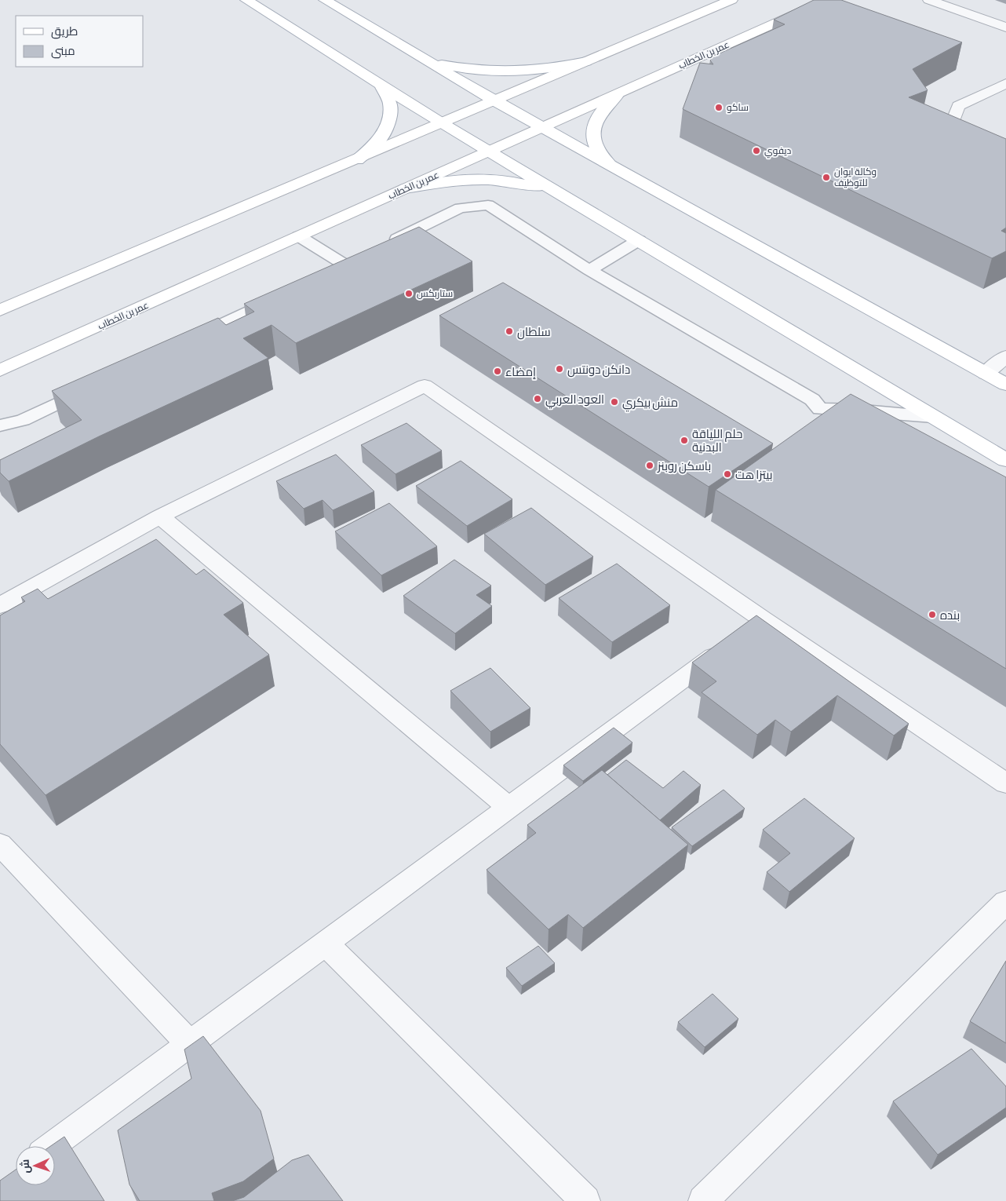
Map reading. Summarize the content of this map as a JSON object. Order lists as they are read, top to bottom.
{
  "streets": {
    "main road": ["عمر بن الخطاب"]
  },
  "places": [
    "ساكو",
    "ديفوي",
    "وكالة ايوان للتوظيف",
    "ستاربكس",
    "سلطان",
    "دانكن دونتس",
    "إمضاء",
    "العود العربي",
    "منش بيكري",
    "حلم اللياقة البدنية",
    "باسكن روبنز",
    "بيتزا هت",
    "بنده"
  ],
  "legend": ["طريق", "مبنى"],
  "north": "left"
}
